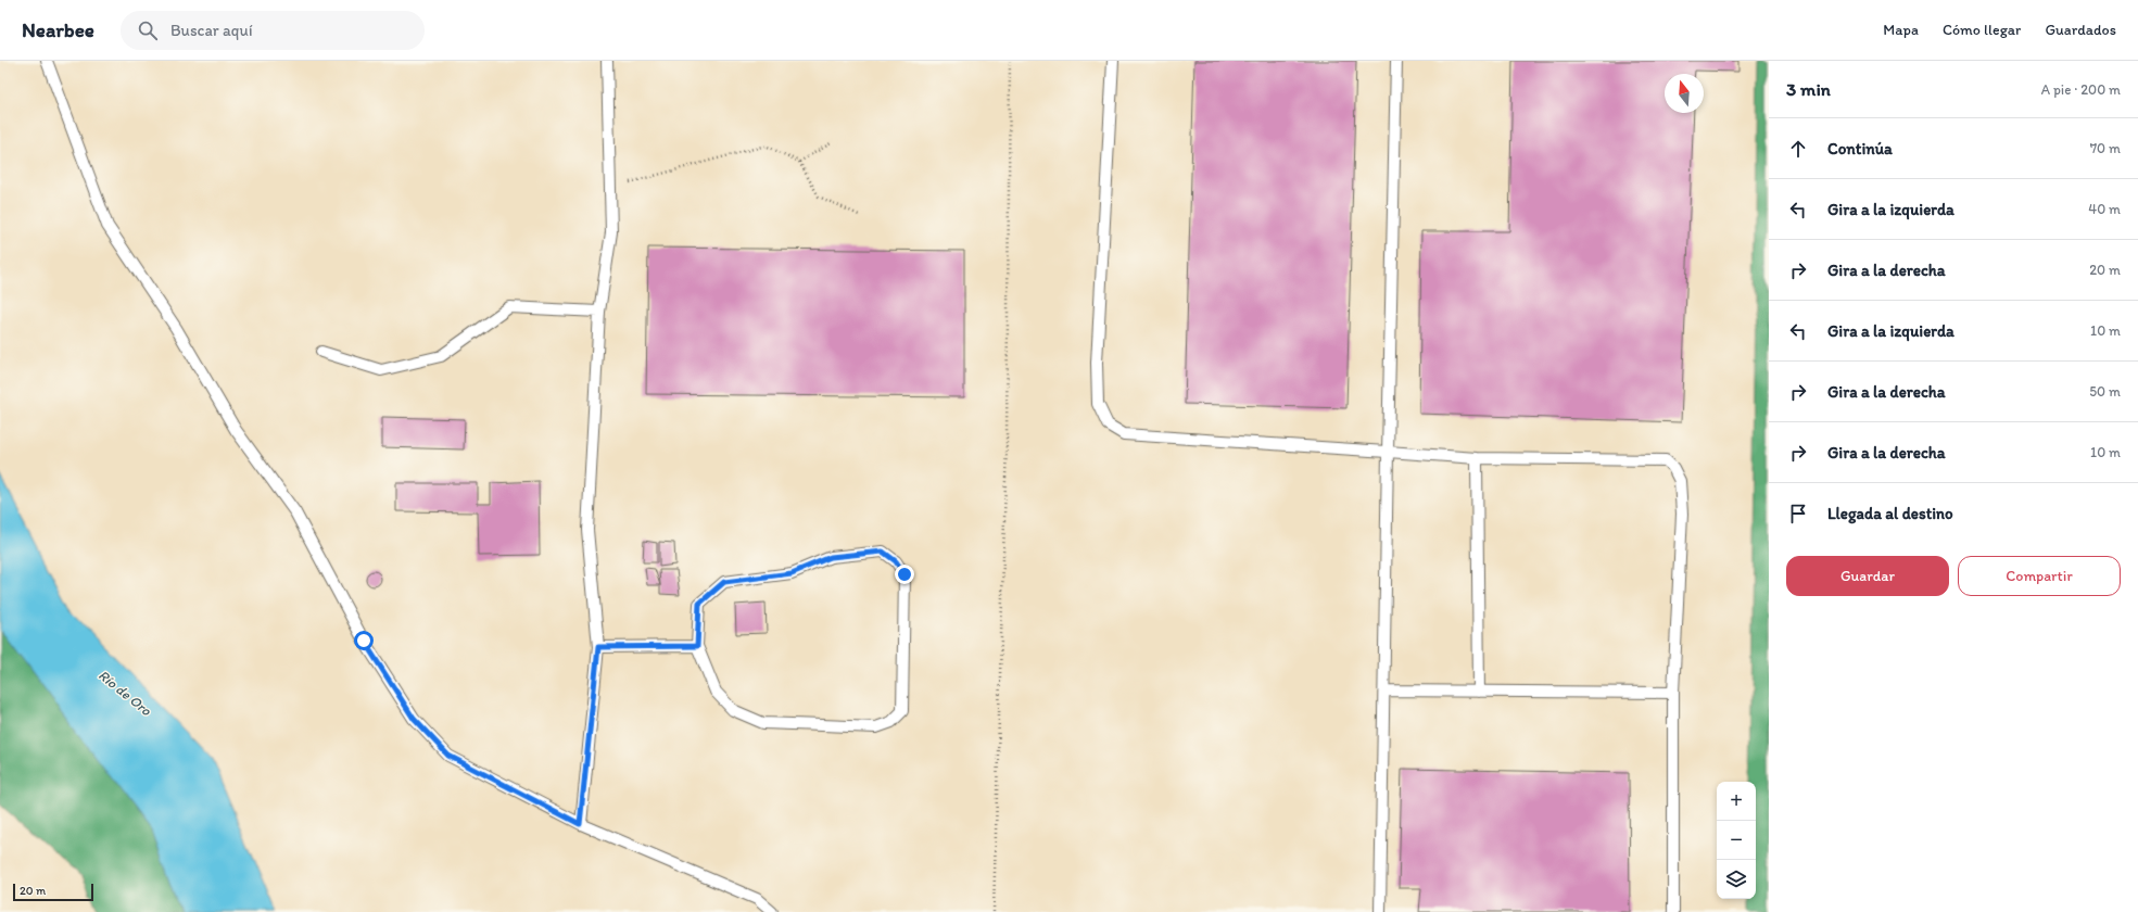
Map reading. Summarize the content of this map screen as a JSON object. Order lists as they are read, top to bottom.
{
  "water": ["Río de Oro"],
  "scale_bar": "20 m",
  "north": "top",
  "page": {
    "header": "Nearbee",
    "search": "Buscar aquí",
    "nav": ["Mapa", "Cómo llegar", "Guardados"],
    "heading": ["3 min", "A pie · 200 m"],
    "list": [
      ["Continúa", "70 m"],
      ["Gira a la izquierda", "40 m"],
      ["Gira a la derecha", "20 m"],
      ["Gira a la izquierda", "10 m"],
      ["Gira a la derecha", "50 m"],
      ["Gira a la derecha", "10 m"],
      "Llegada al destino"
    ],
    "buttons": ["Guardar", "Compartir"],
    "map_buttons": ["+", "−"],
    "scale": "20 m"
  }
}
